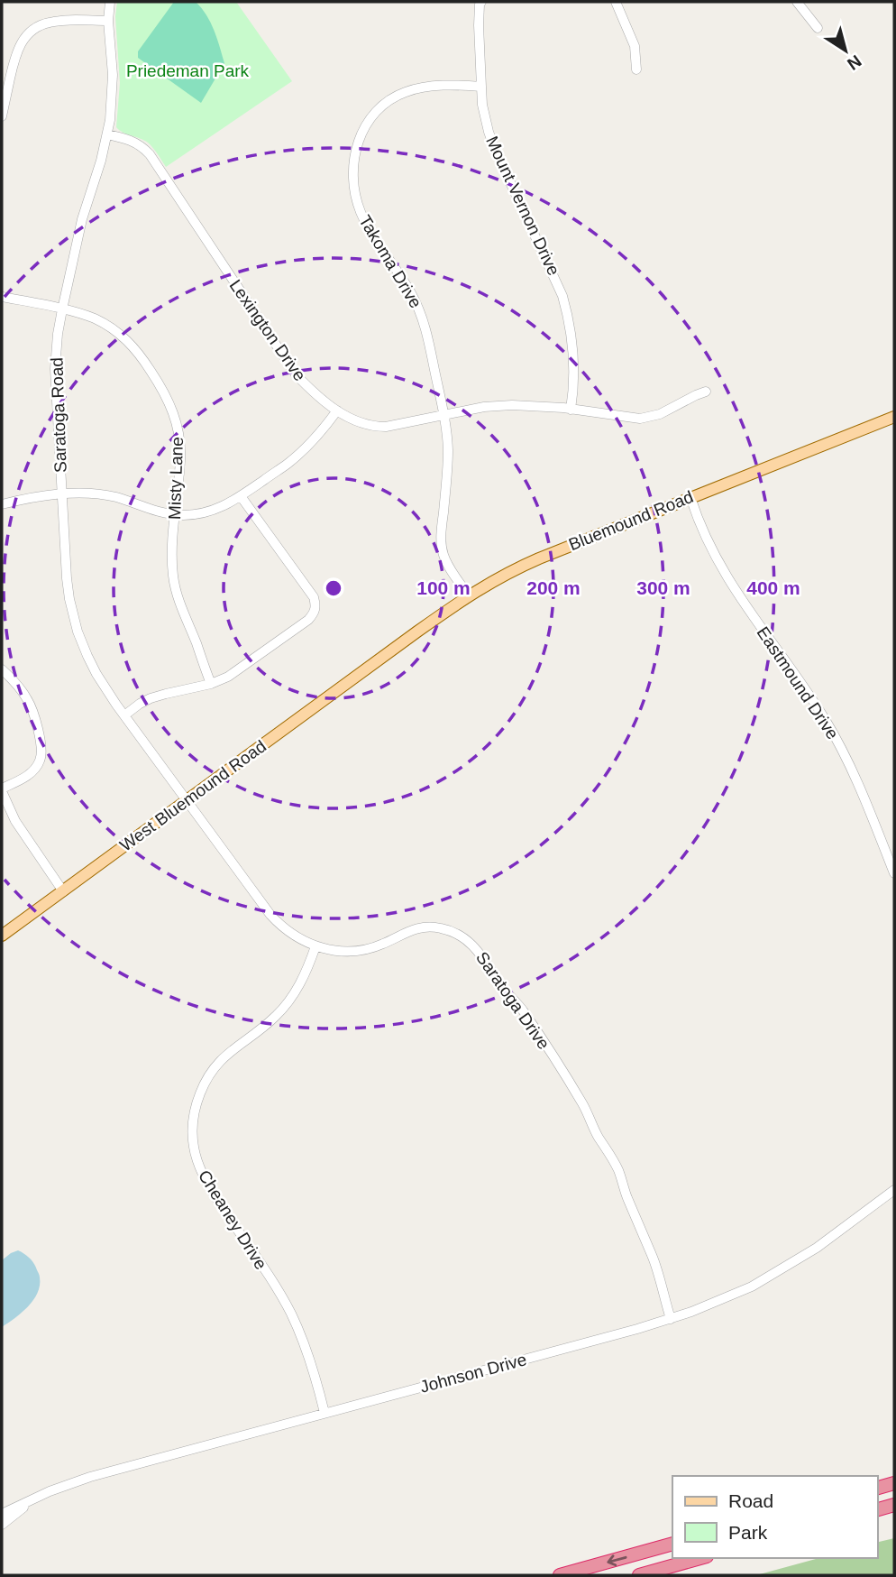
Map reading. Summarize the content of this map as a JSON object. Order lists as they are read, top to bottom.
{
  "streets": {
    "main road": ["Bluemound Road", "West Bluemound Road"],
    "street": [
      "Mount Vernon Drive",
      "Takoma Drive",
      "Lexington Drive",
      "Saratoga Road",
      "Misty Lane",
      "Eastmound Drive",
      "Saratoga Drive",
      "Cheaney Drive",
      "Johnson Drive"
    ]
  },
  "crossings": [
    ["Mount Vernon Drive", "Takoma Drive"],
    ["Mount Vernon Drive", "Lexington Drive"],
    ["Takoma Drive", "Lexington Drive"],
    ["Takoma Drive", "Bluemound Road"],
    ["Lexington Drive", "Saratoga Road"],
    ["Saratoga Road", "Misty Lane"],
    ["Saratoga Road", "West Bluemound Road"],
    ["Saratoga Road", "Saratoga Drive"],
    ["Bluemound Road", "Eastmound Drive"],
    ["Bluemound Road", "West Bluemound Road"],
    ["West Bluemound Road", "Saratoga Drive"],
    ["Saratoga Drive", "Cheaney Drive"],
    ["Saratoga Drive", "Johnson Drive"],
    ["Cheaney Drive", "Johnson Drive"]
  ],
  "parks": ["Priedeman Park"],
  "legend": ["Road", "Park"],
  "north": "bottom right",
  "rings": [
    "100 m",
    "200 m",
    "300 m",
    "400 m"
  ]
}
